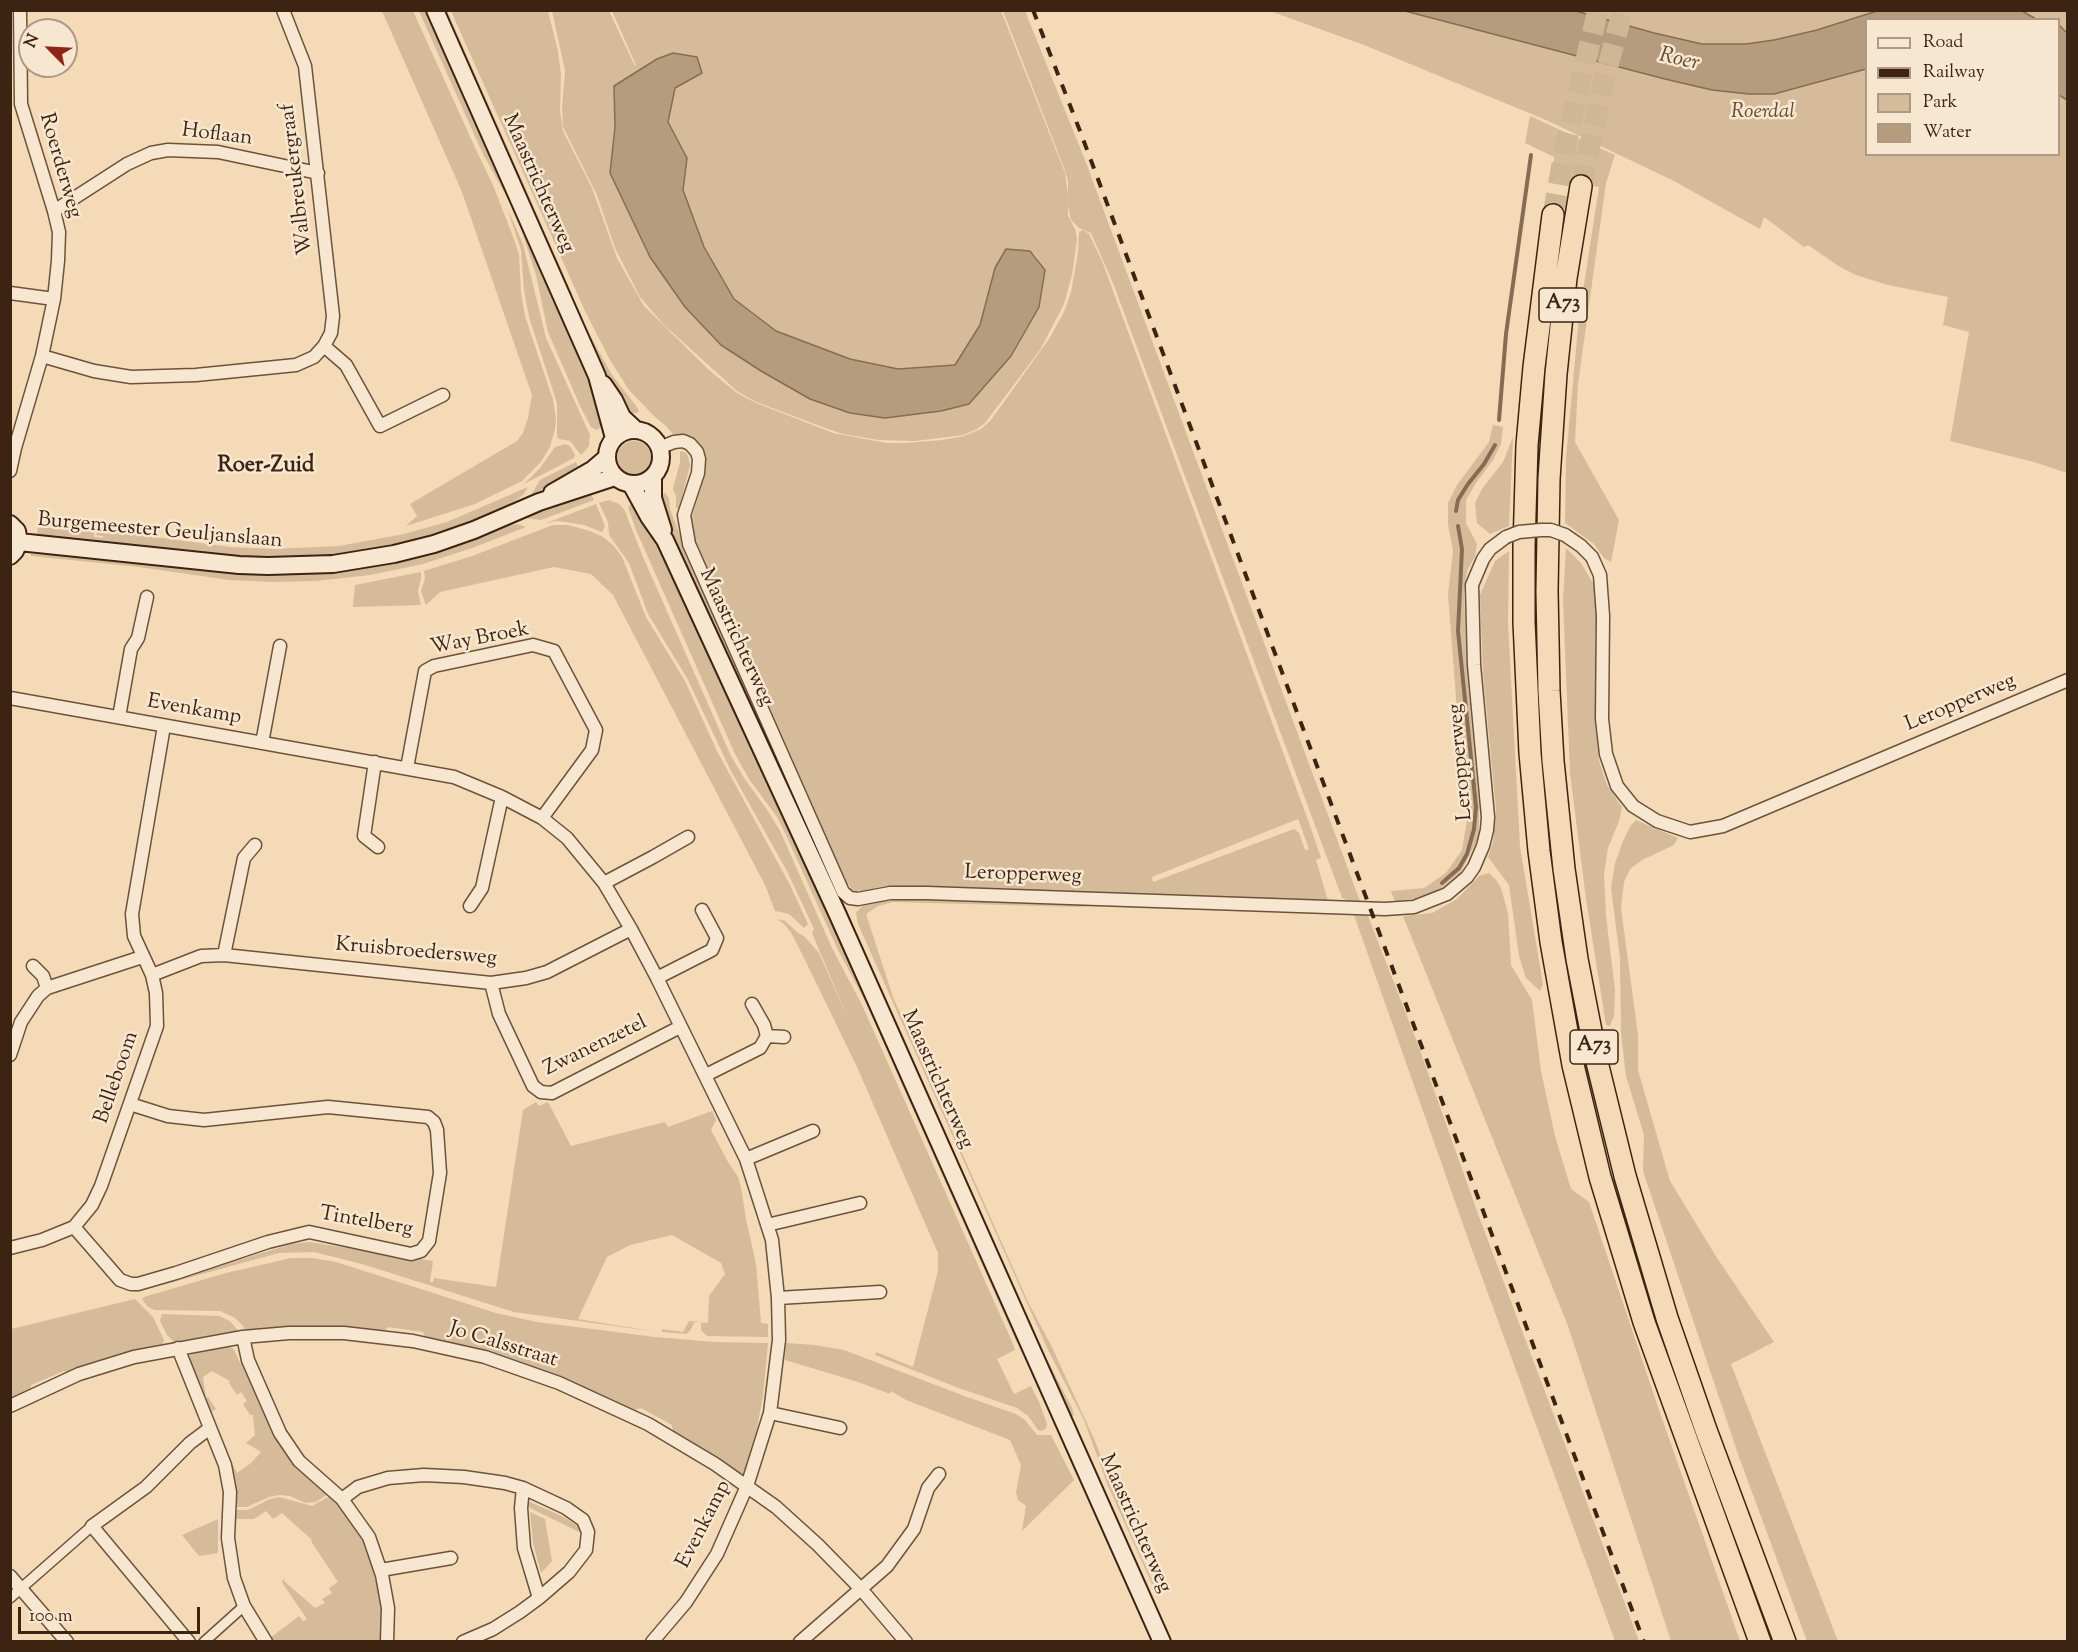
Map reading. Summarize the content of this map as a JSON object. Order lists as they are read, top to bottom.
{
  "streets": {
    "highway": ["A73"],
    "main road": ["Maastrichterweg", "Burgemeester Geuljanslaan"],
    "street": [
      "Hoflaan",
      "Roerderweg",
      "Walbreukergraaf",
      "Way Broek",
      "Leropperweg",
      "Evenkamp",
      "Kruisbroedersweg",
      "Zwanenzetel",
      "Belleboom",
      "Tintelberg",
      "Jo Calsstraat"
    ]
  },
  "crossings": [
    ["Hoflaan", "Roerderweg"],
    ["Hoflaan", "Walbreukergraaf"],
    ["Maastrichterweg", "Burgemeester Geuljanslaan"],
    ["Maastrichterweg", "Leropperweg"],
    ["Burgemeester Geuljanslaan", "Leropperweg"],
    ["Way Broek", "Evenkamp"],
    ["Evenkamp", "Kruisbroedersweg"],
    ["Evenkamp", "Zwanenzetel"],
    ["Evenkamp", "Belleboom"],
    ["Evenkamp", "Jo Calsstraat"],
    ["Kruisbroedersweg", "Zwanenzetel"],
    ["Kruisbroedersweg", "Belleboom"],
    ["Belleboom", "Tintelberg"]
  ],
  "districts": ["Roer-Zuid"],
  "water": ["Roer"],
  "parks": ["Roerdal"],
  "legend": [
    "Road",
    "Railway",
    "Park",
    "Water"
  ],
  "scale_bar": "100 m",
  "north": "top left"
}
